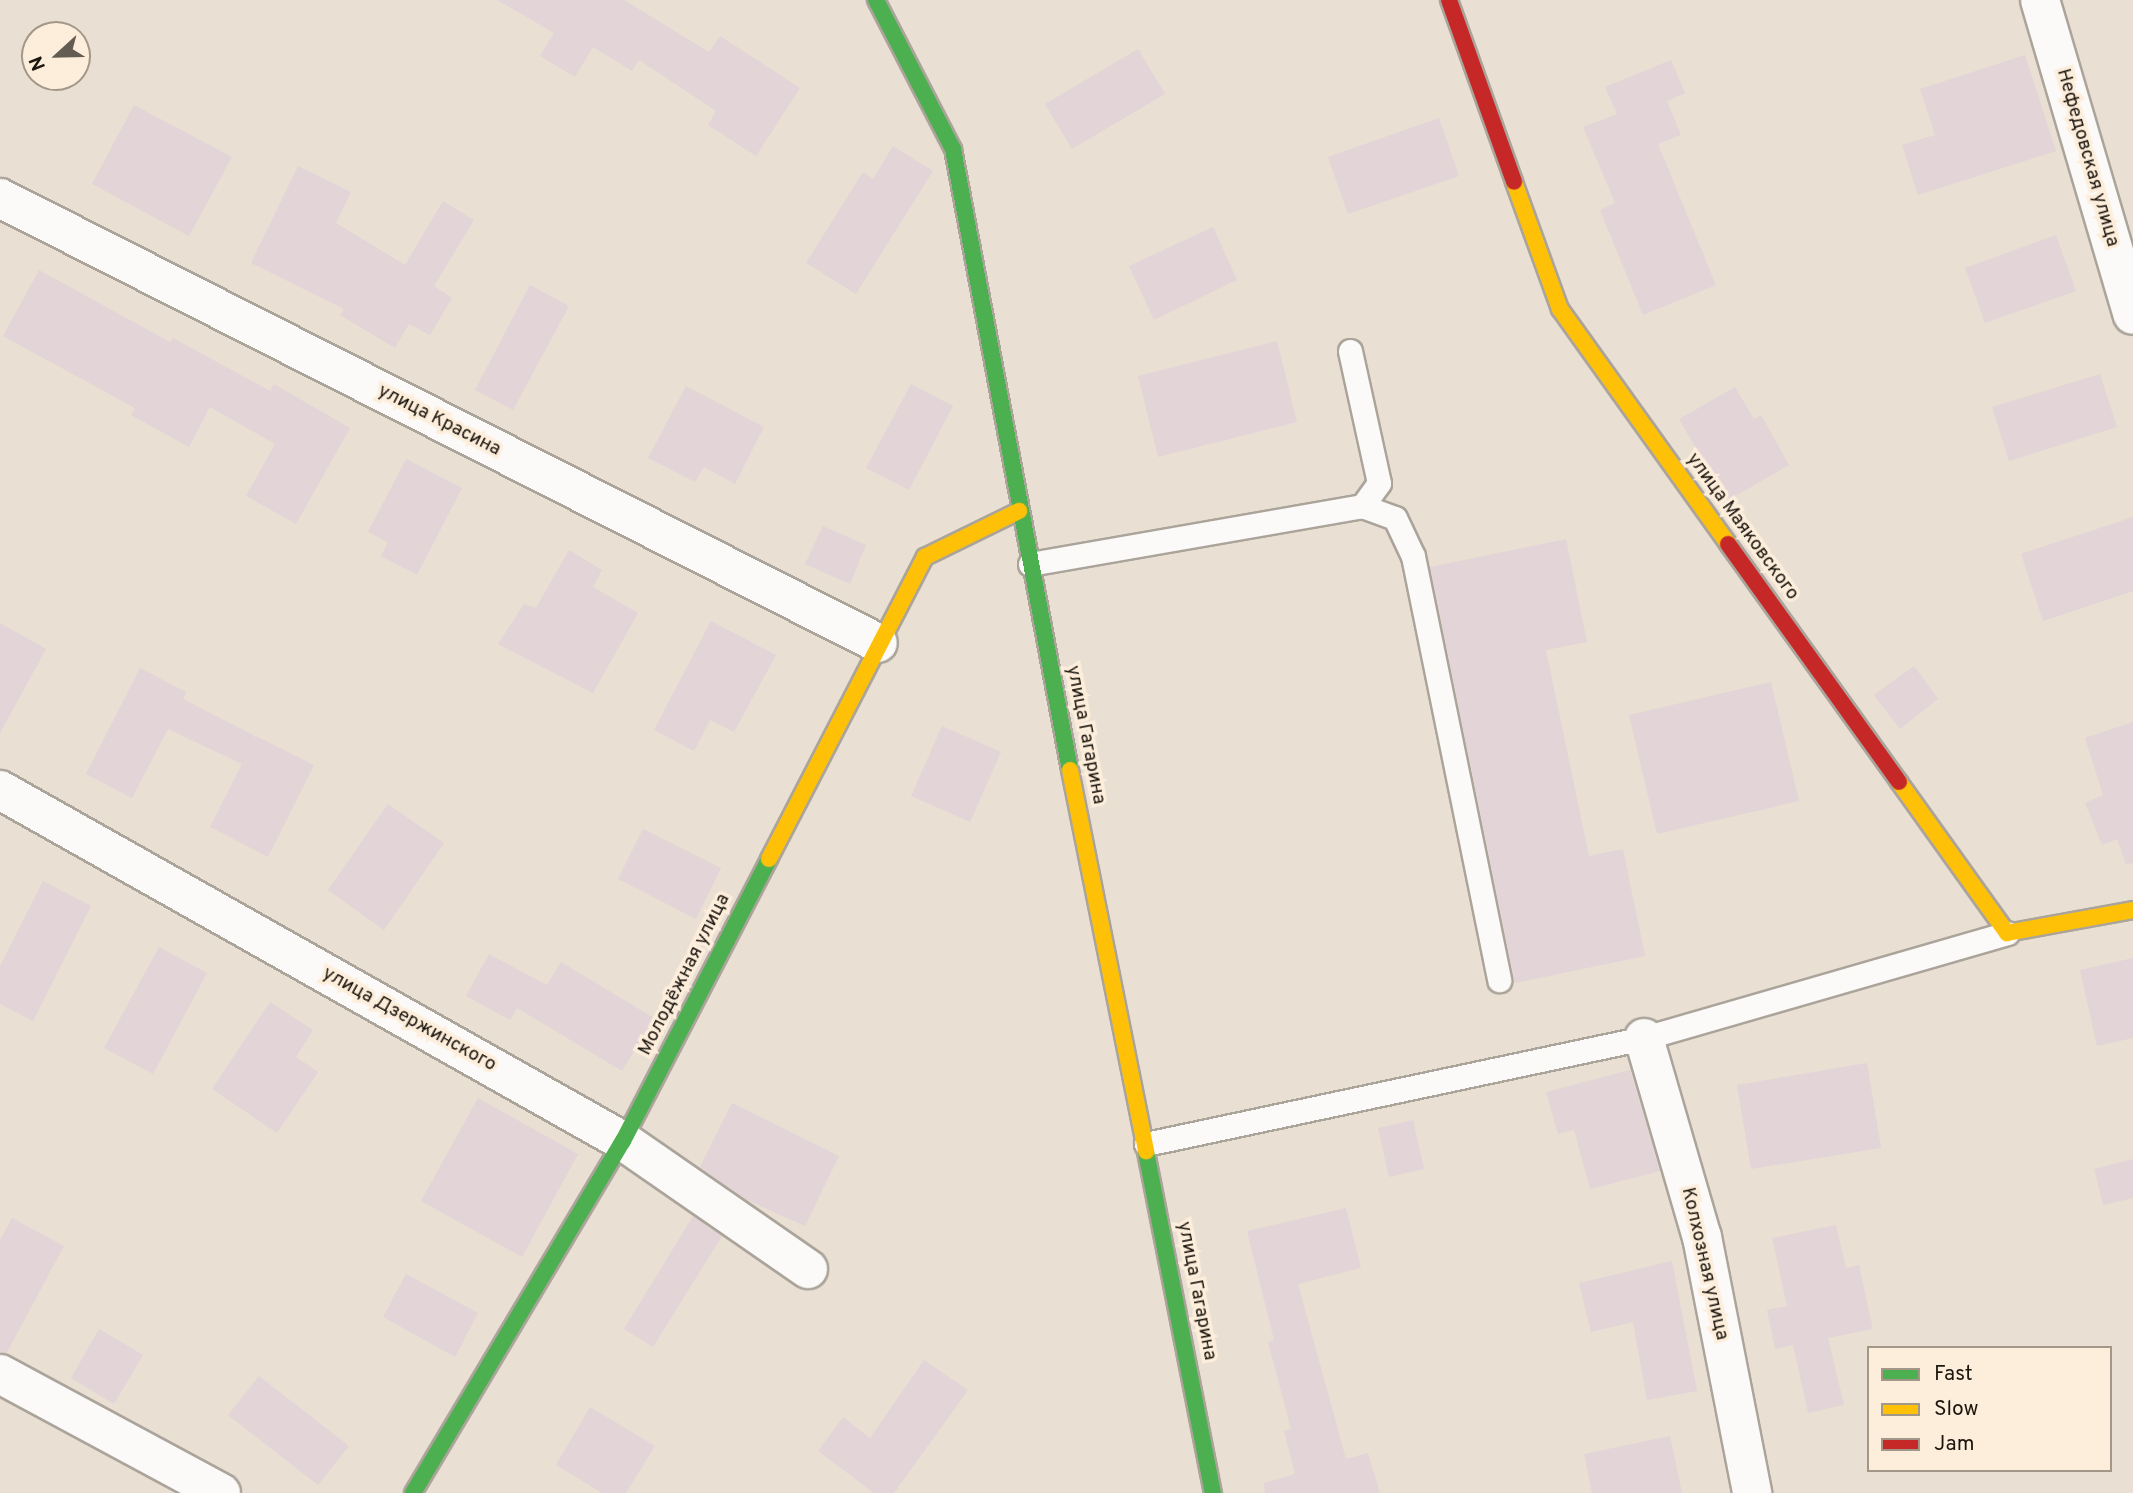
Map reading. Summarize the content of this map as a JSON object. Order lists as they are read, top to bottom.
{
  "streets": {
    "street": [
      "Нефедовская улица",
      "улица Красина",
      "улица Маяковского",
      "улица Гагарина",
      "Молодёжная улица",
      "улица Дзержинского",
      "Колхозная улица"
    ]
  },
  "crossings": [
    ["улица Красина", "Молодёжная улица"],
    ["улица Гагарина", "Молодёжная улица"],
    ["Молодёжная улица", "улица Дзержинского"]
  ],
  "legend": ["Fast", "Slow", "Jam"],
  "north": "left"
}
